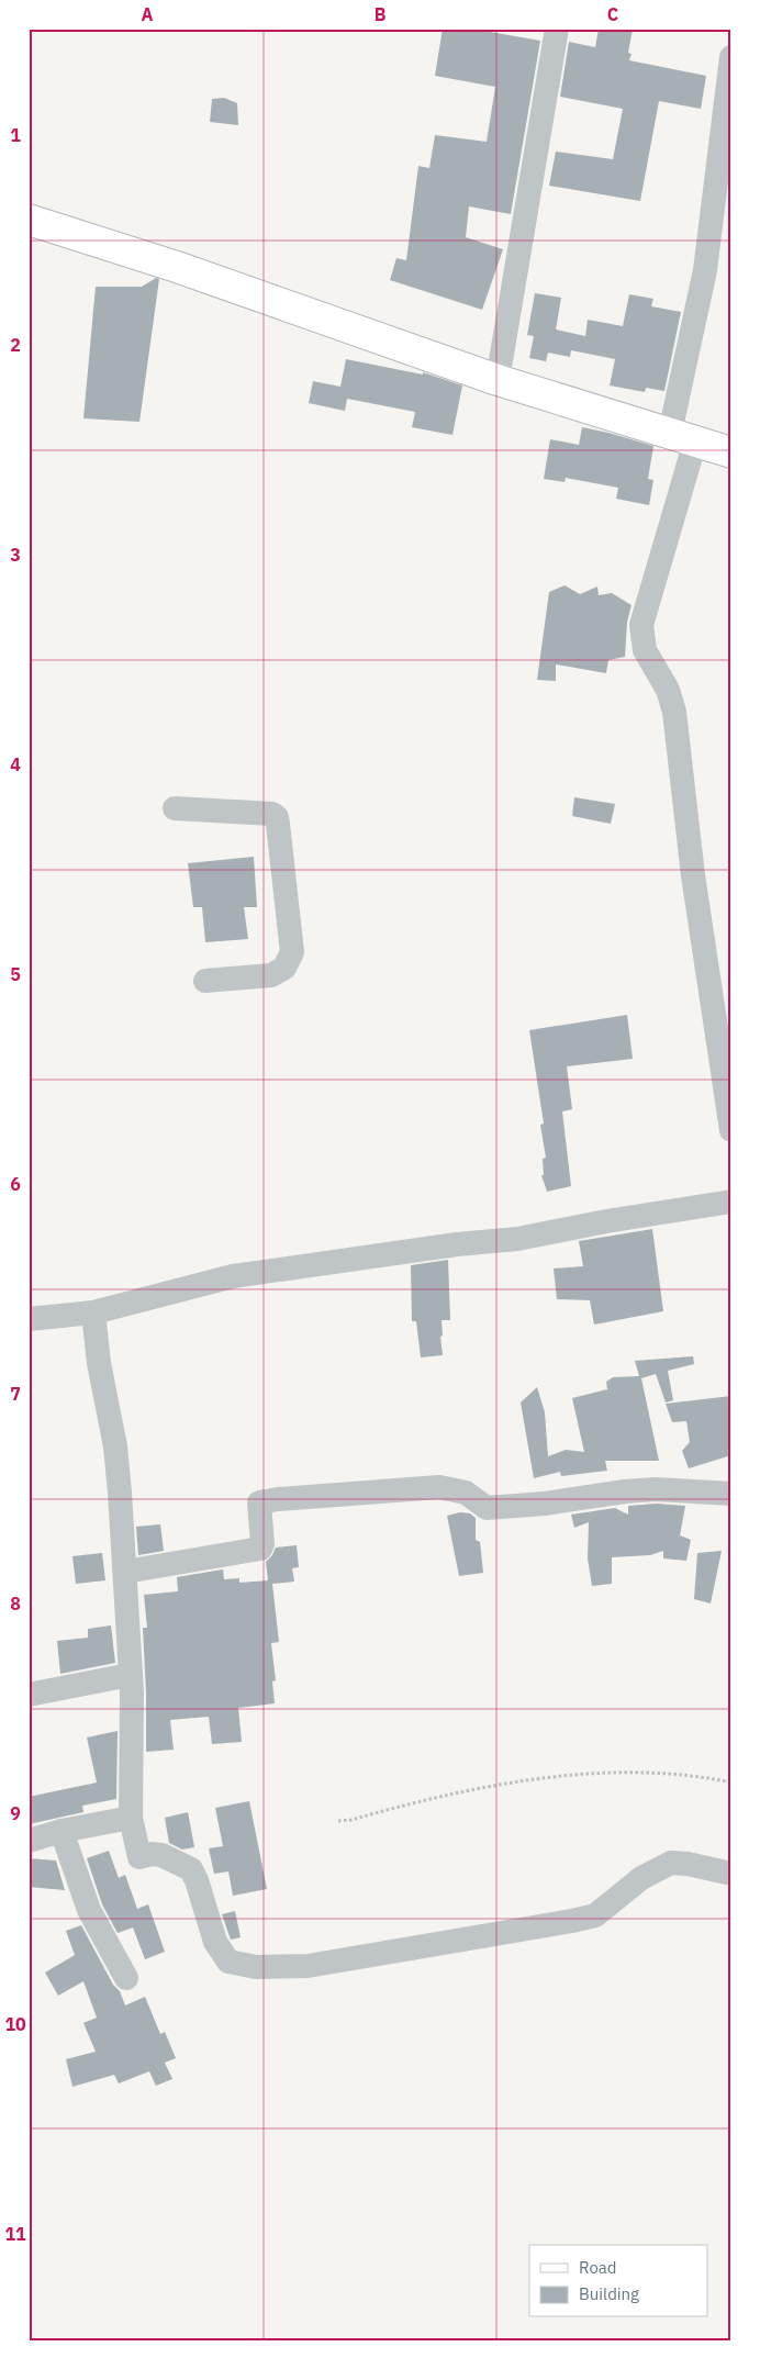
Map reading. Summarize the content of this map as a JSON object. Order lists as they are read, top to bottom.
{
  "legend": ["Road", "Building"],
  "grid": {
    "columns": ["A", "B", "C"],
    "rows": [
      "1",
      "2",
      "3",
      "4",
      "5",
      "6",
      "7",
      "8",
      "9",
      "10",
      "11"
    ]
  }
}
